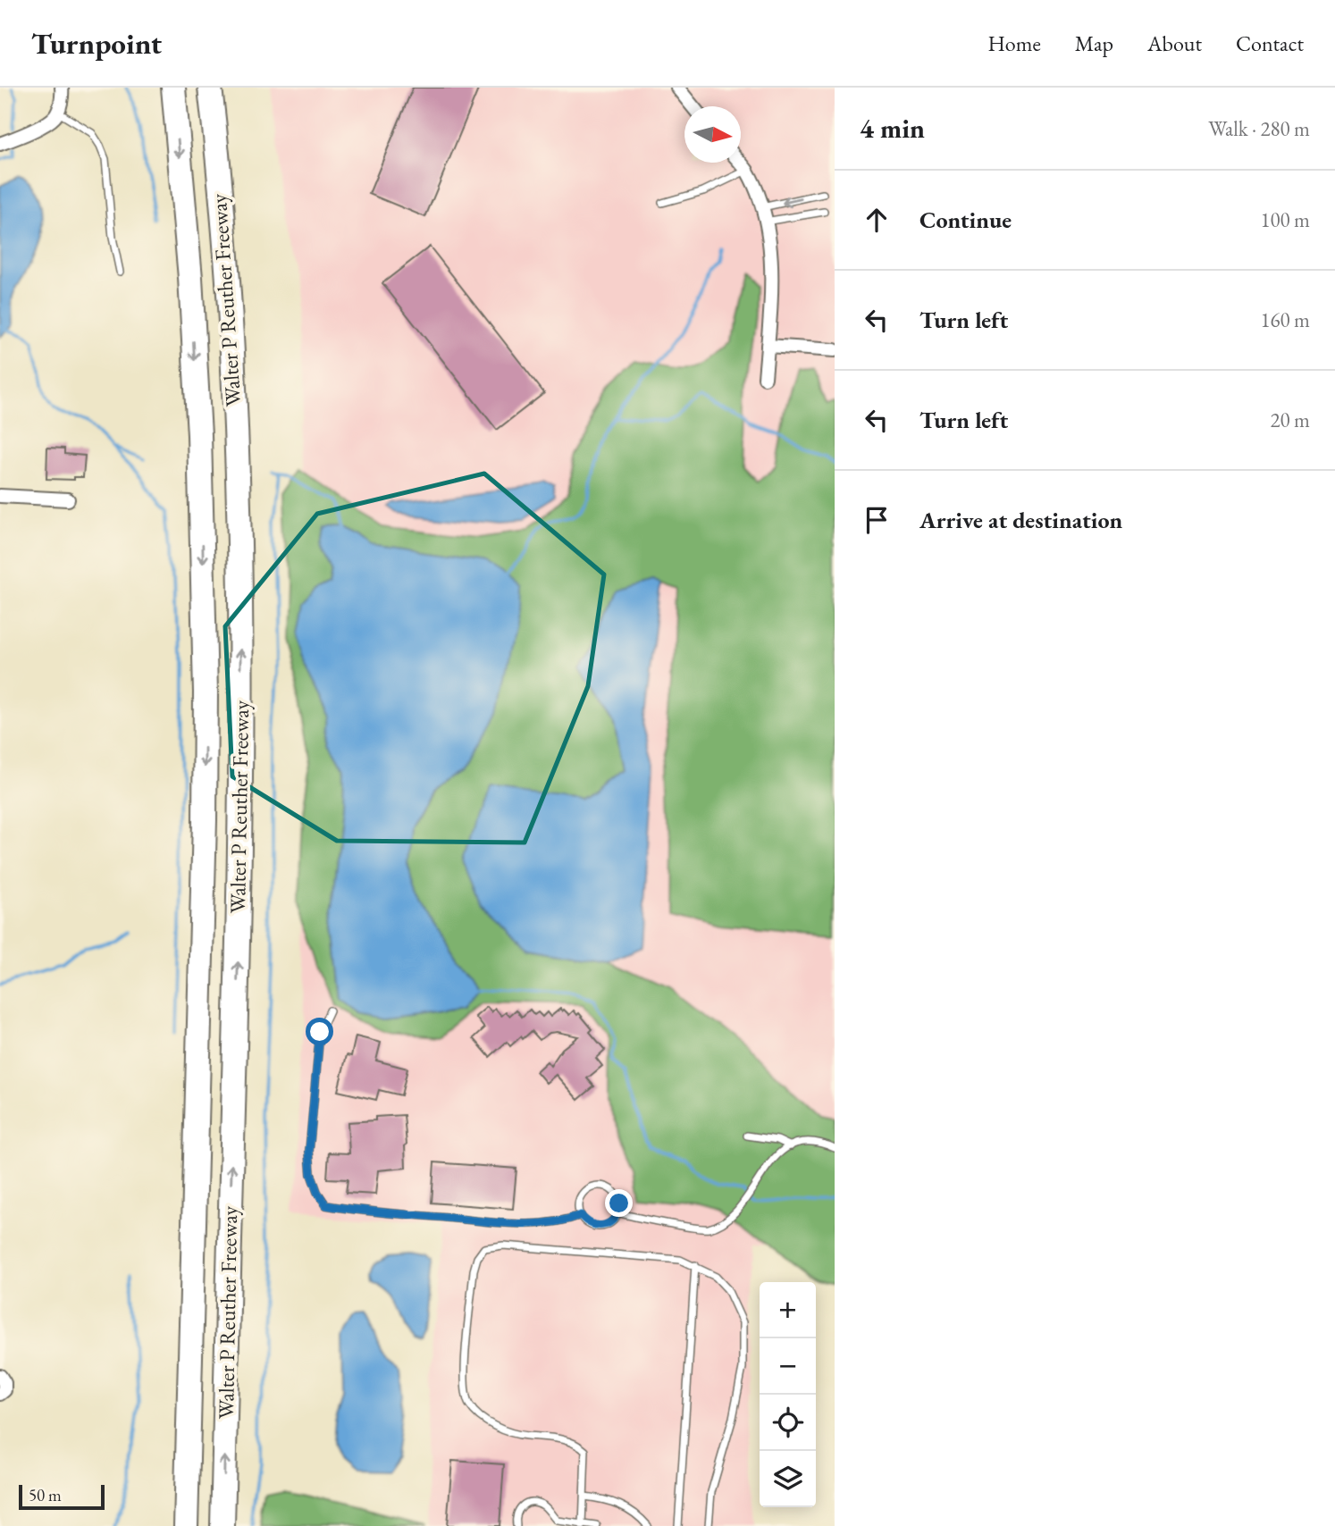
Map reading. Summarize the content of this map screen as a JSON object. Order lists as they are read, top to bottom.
{
  "streets": {
    "highway": ["Walter P Reuther Freeway"]
  },
  "scale_bar": "50 m",
  "north": "right",
  "page": {
    "header": "Turnpoint",
    "nav": [
      "Home",
      "Map",
      "About",
      "Contact"
    ],
    "heading": ["4 min", "Walk · 280 m"],
    "list": [
      ["Continue", "100 m"],
      ["Turn left", "160 m"],
      ["Turn left", "20 m"],
      "Arrive at destination"
    ],
    "map_buttons": ["+", "−"],
    "scale": "50 m"
  }
}
